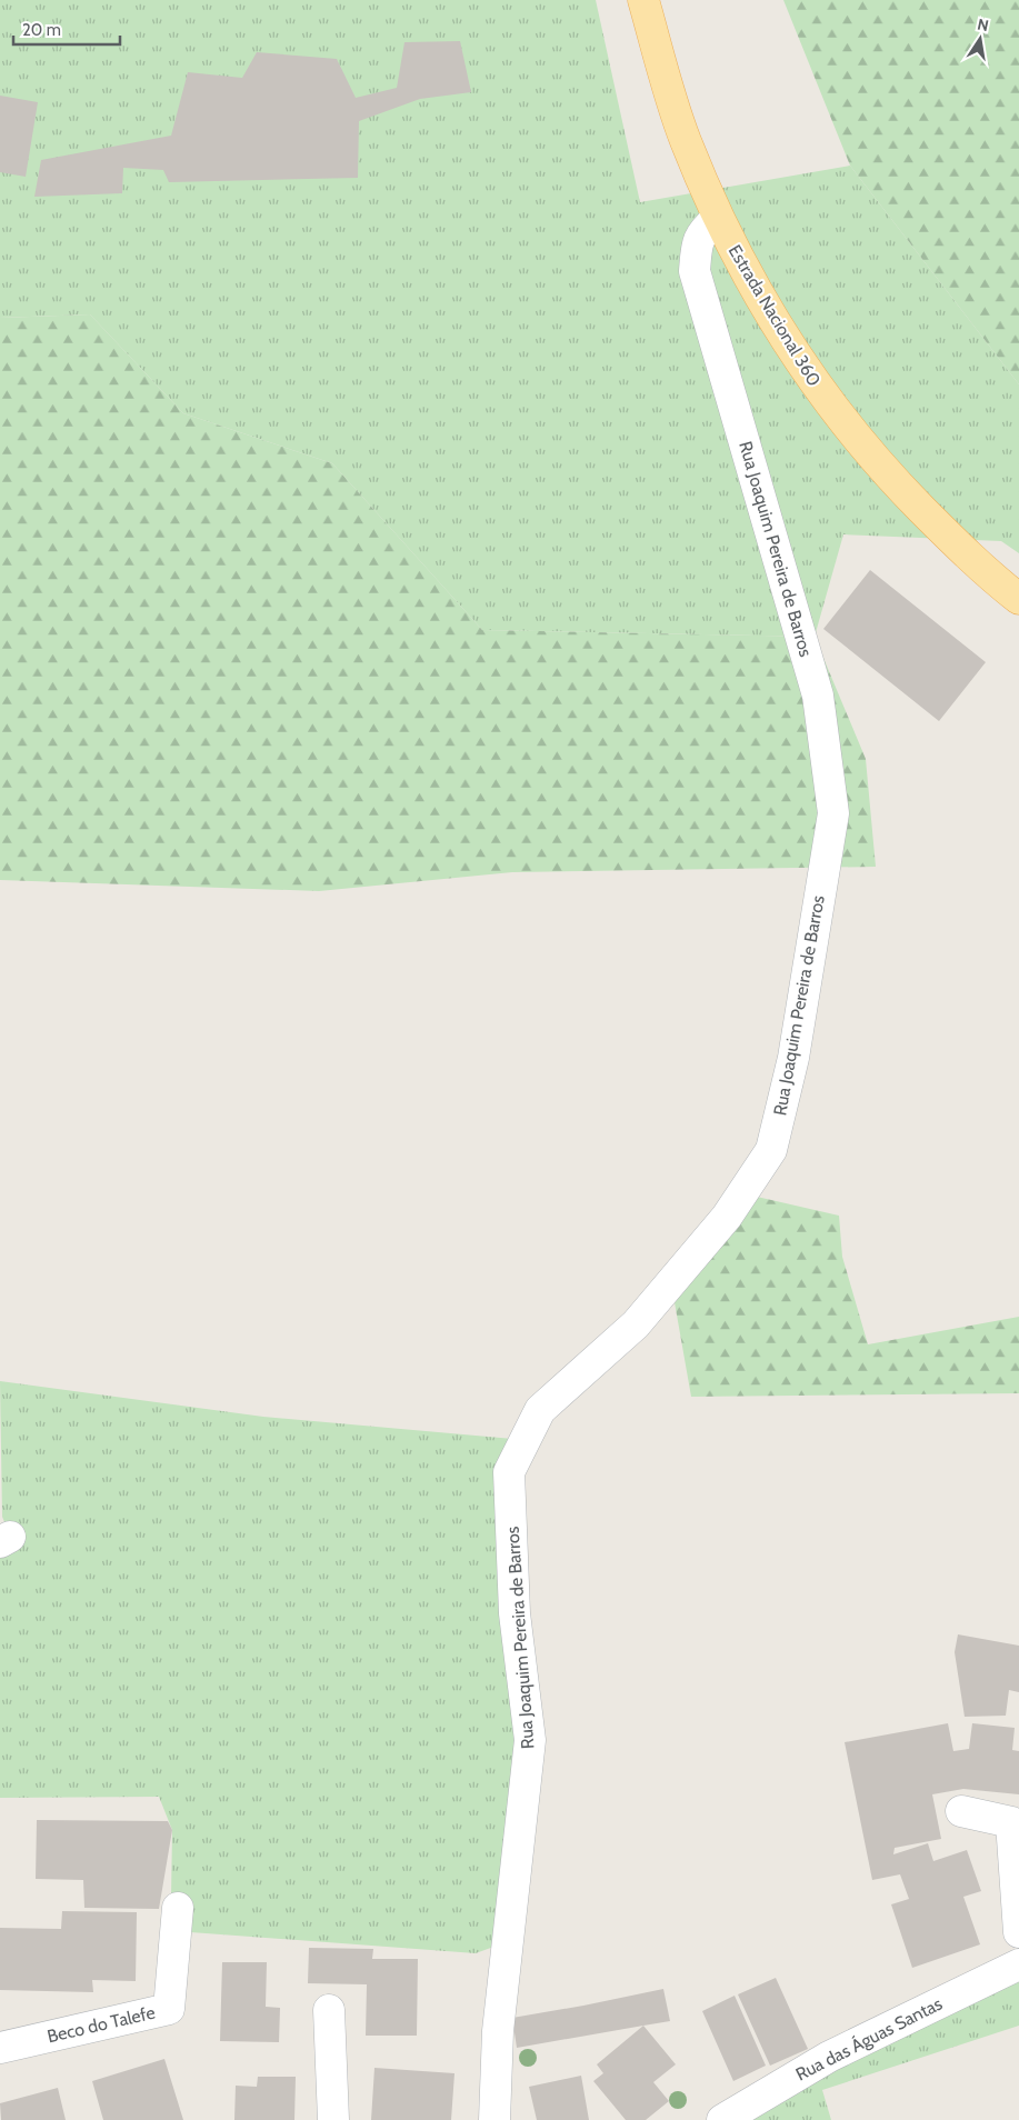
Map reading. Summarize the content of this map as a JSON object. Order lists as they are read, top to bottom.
{
  "streets": {
    "main road": ["Estrada Nacional 360"],
    "street": ["Rua Joaquim Pereira de Barros", "Beco do Talefe", "Rua das Águas Santas"]
  },
  "crossings": [
    ["Estrada Nacional 360", "Rua Joaquim Pereira de Barros"]
  ],
  "scale_bar": "20 m",
  "north": "top"
}
